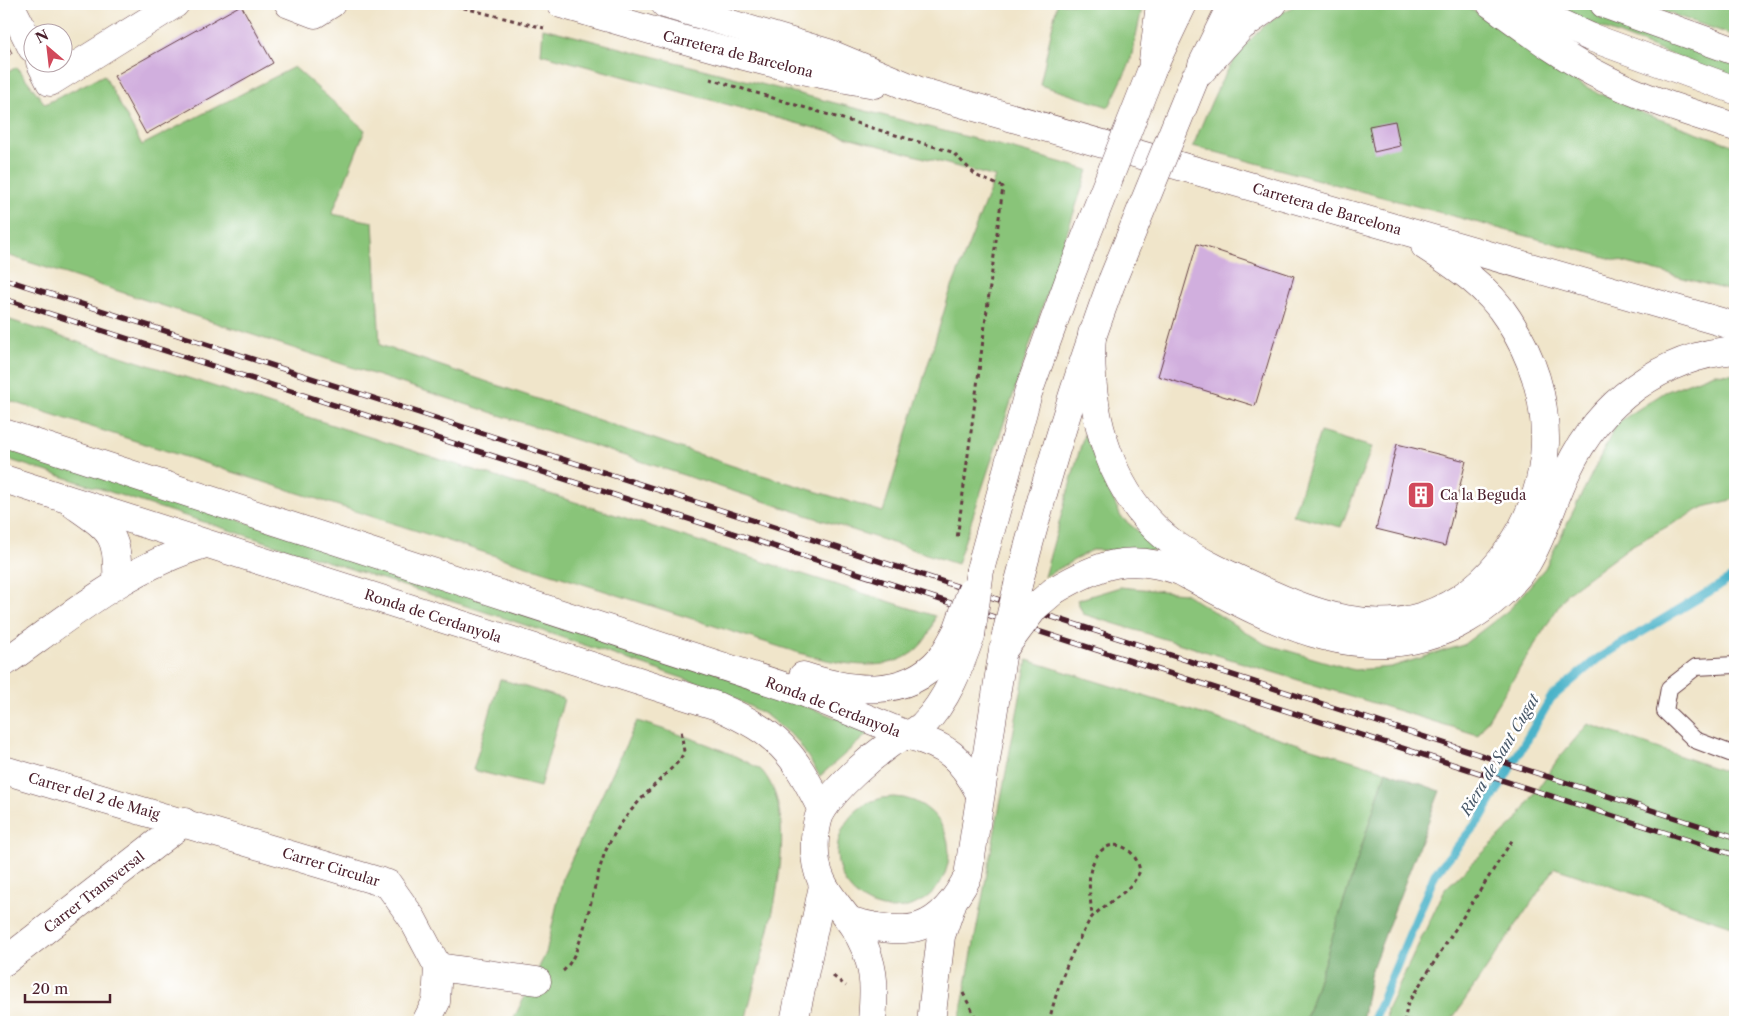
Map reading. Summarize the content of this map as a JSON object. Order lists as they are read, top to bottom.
{
  "streets": {
    "main road": [
      "Carretera de Barcelona",
      "Ronda de Cerdanyola",
      "Carrer del 2 de Maig",
      "Carrer Circular",
      "Carrer Transversal"
    ]
  },
  "crossings": [
    ["Carrer del 2 de Maig", "Carrer Circular"],
    ["Carrer del 2 de Maig", "Carrer Transversal"],
    ["Carrer Circular", "Carrer Transversal"]
  ],
  "water": ["Riera de Sant Cugat"],
  "places": {
    "building": ["Ca la Beguda"]
  },
  "scale_bar": "20 m",
  "north": "top left"
}
